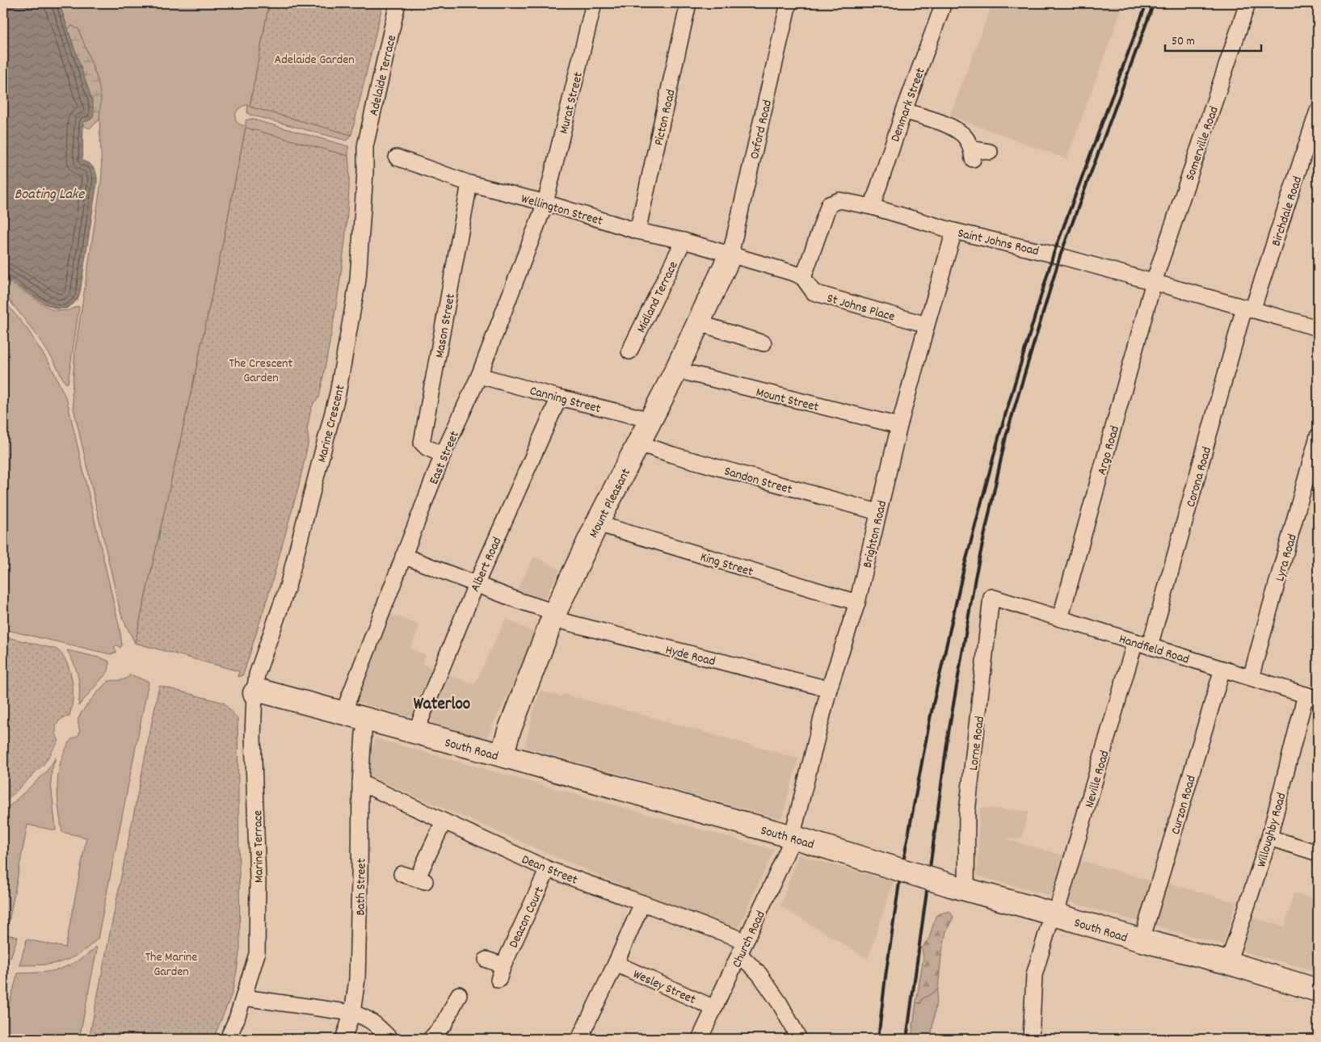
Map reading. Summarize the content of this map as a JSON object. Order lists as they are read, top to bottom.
{
  "streets": {
    "street": [
      "Adelaide Terrace",
      "Murat Street",
      "Denmark Street",
      "Picton Road",
      "Oxford Road",
      "Somerville Road",
      "Wellington Street",
      "Birchdale Road",
      "Saint Johns Road",
      "Midland Terrace",
      "St Johns Place",
      "Mason Street",
      "Canning Street",
      "Mount Street",
      "Marine Crescent",
      "Argo Road",
      "East Street",
      "Corona Road",
      "Sandon Street",
      "Mount Pleasant",
      "Brighton Road",
      "Lyra Road",
      "King Street",
      "Albert Road",
      "Handfield Road",
      "Hyde Road",
      "Lorne Road",
      "South Road",
      "Neville Road",
      "Curzon Road",
      "Willoughby Road",
      "Marine Terrace",
      "Dean Street",
      "Bath Street",
      "Deacon Court",
      "Church Road",
      "Wesley Street"
    ]
  },
  "crossings": [
    ["Adelaide Terrace", "Marine Crescent"],
    ["Murat Street", "Wellington Street"],
    ["Murat Street", "East Street"],
    ["Denmark Street", "Saint Johns Road"],
    ["Picton Road", "Wellington Street"],
    ["Oxford Road", "Wellington Street"],
    ["Oxford Road", "Mount Pleasant"],
    ["Somerville Road", "Saint Johns Road"],
    ["Somerville Road", "Argo Road"],
    ["Wellington Street", "Midland Terrace"],
    ["Wellington Street", "Mason Street"],
    ["Wellington Street", "East Street"],
    ["Wellington Street", "Mount Pleasant"],
    ["Birchdale Road", "Saint Johns Road"],
    ["Birchdale Road", "Corona Road"],
    ["Saint Johns Road", "St Johns Place"],
    ["Saint Johns Road", "Argo Road"],
    ["Saint Johns Road", "Corona Road"],
    ["Saint Johns Road", "Brighton Road"],
    ["St Johns Place", "Brighton Road"],
    ["Mason Street", "East Street"],
    ["Canning Street", "East Street"],
    ["Canning Street", "Mount Pleasant"],
    ["Canning Street", "Albert Road"],
    ["Mount Street", "Mount Pleasant"],
    ["Mount Street", "Brighton Road"],
    ["Marine Crescent", "South Road"],
    ["Marine Crescent", "Marine Terrace"],
    ["Argo Road", "Handfield Road"],
    ["East Street", "Hyde Road"],
    ["East Street", "South Road"],
    ["Corona Road", "Handfield Road"],
    ["Sandon Street", "Mount Pleasant"],
    ["Sandon Street", "Brighton Road"],
    ["Mount Pleasant", "King Street"],
    ["Mount Pleasant", "Hyde Road"],
    ["Mount Pleasant", "South Road"],
    ["Brighton Road", "King Street"],
    ["Brighton Road", "Hyde Road"],
    ["Brighton Road", "South Road"],
    ["Brighton Road", "Church Road"],
    ["Lyra Road", "Handfield Road"],
    ["Albert Road", "Hyde Road"],
    ["Albert Road", "South Road"],
    ["Handfield Road", "Lorne Road"],
    ["Handfield Road", "Neville Road"],
    ["Handfield Road", "Curzon Road"],
    ["Handfield Road", "Willoughby Road"],
    ["Lorne Road", "South Road"],
    ["South Road", "Neville Road"],
    ["South Road", "Curzon Road"],
    ["South Road", "Willoughby Road"],
    ["South Road", "Marine Terrace"],
    ["South Road", "Church Road"],
    ["Dean Street", "Bath Street"],
    ["Dean Street", "Deacon Court"],
    ["Dean Street", "Church Road"],
    ["Church Road", "Wesley Street"]
  ],
  "districts": ["Waterloo"],
  "water": ["Boating Lake"],
  "parks": ["Adelaide Garden", "The Crescent Garden", "The Marine Garden"],
  "scale_bar": "50 m"
}
